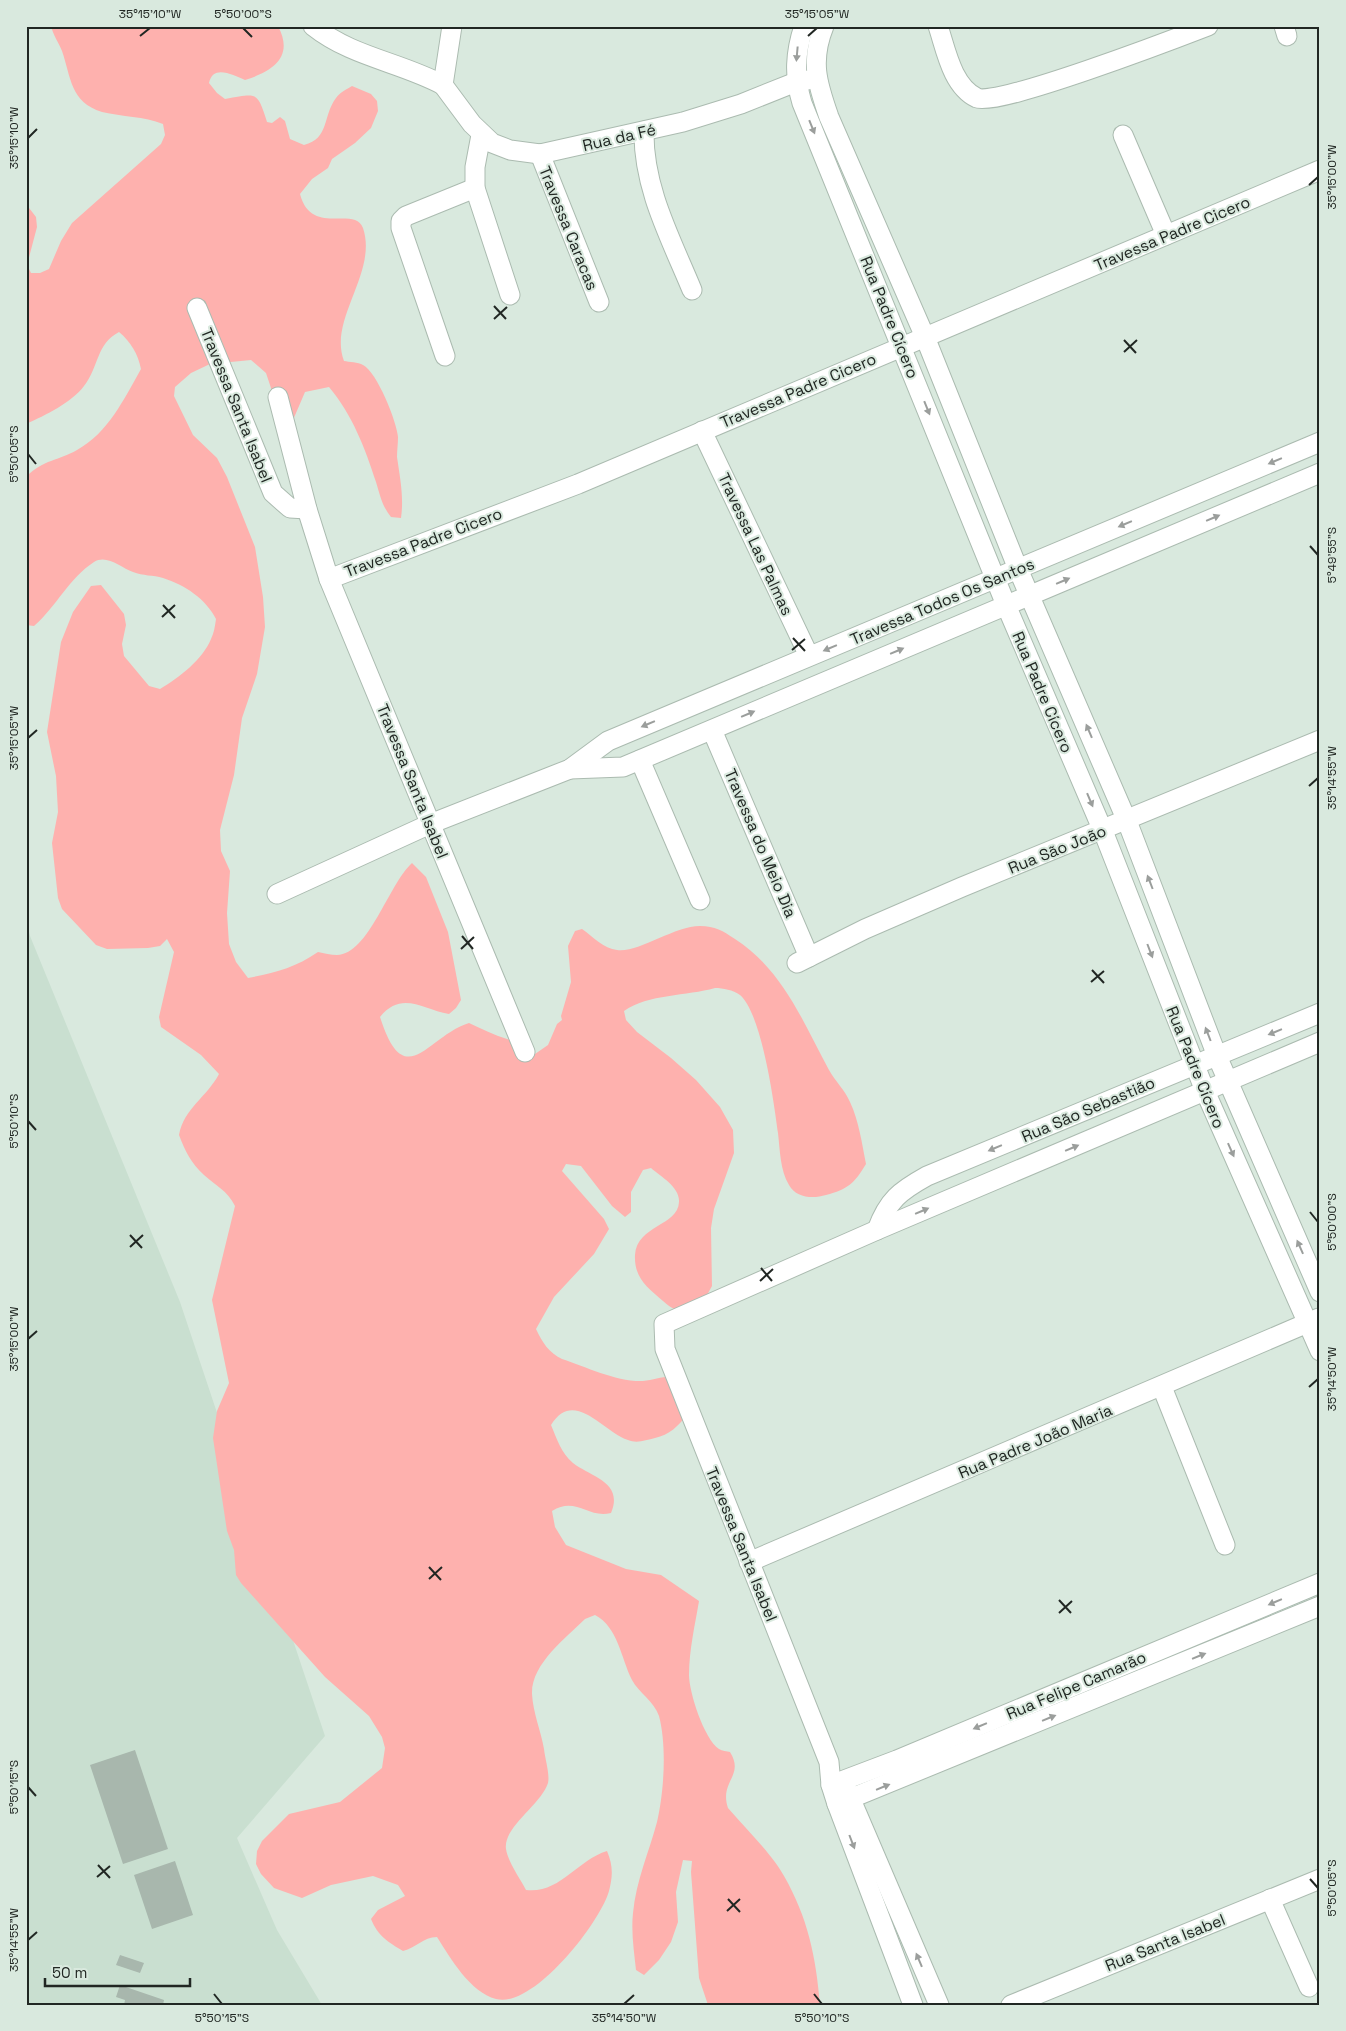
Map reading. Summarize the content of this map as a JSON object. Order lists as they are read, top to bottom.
{
  "streets": {
    "street": [
      "Rua da Fé",
      "Travessa Caracas",
      "Travessa Padre Cicero",
      "Rua Padre Cícero",
      "Travessa Santa Isabel",
      "Travessa Las Palmas",
      "Travessa Todos Os Santos",
      "Travessa do Meio Dia",
      "Rua São João",
      "Rua São Sebastião",
      "Rua Padre João Maria",
      "Rua Felipe Camarão",
      "Rua Santa Isabel"
    ]
  },
  "crossings": [
    ["Rua da Fé", "Travessa Caracas"],
    ["Rua da Fé", "Rua Padre Cícero"],
    ["Travessa Padre Cicero", "Rua Padre Cícero"],
    ["Travessa Padre Cicero", "Travessa Santa Isabel"],
    ["Travessa Padre Cicero", "Travessa Las Palmas"],
    ["Rua Padre Cícero", "Travessa Todos Os Santos"],
    ["Rua Padre Cícero", "Rua São João"],
    ["Rua Padre Cícero", "Rua São Sebastião"],
    ["Rua Padre Cícero", "Rua Padre João Maria"],
    ["Travessa Santa Isabel", "Travessa Todos Os Santos"],
    ["Travessa Santa Isabel", "Rua São Sebastião"],
    ["Travessa Santa Isabel", "Rua Padre João Maria"],
    ["Travessa Santa Isabel", "Rua Felipe Camarão"],
    ["Travessa Las Palmas", "Travessa Todos Os Santos"],
    ["Travessa Todos Os Santos", "Travessa do Meio Dia"],
    ["Travessa do Meio Dia", "Rua São João"]
  ],
  "scale_bar": "50 m",
  "coordinates": [
    "35°15'10\"W",
    "5°50'00\"S",
    "35°15'05\"W",
    "35°15'00\"W",
    "5°50'05\"S",
    "5°49'55\"S",
    "35°14'55\"W",
    "5°50'10\"S",
    "35°14'50\"W",
    "5°50'15\"S"
  ]
}
